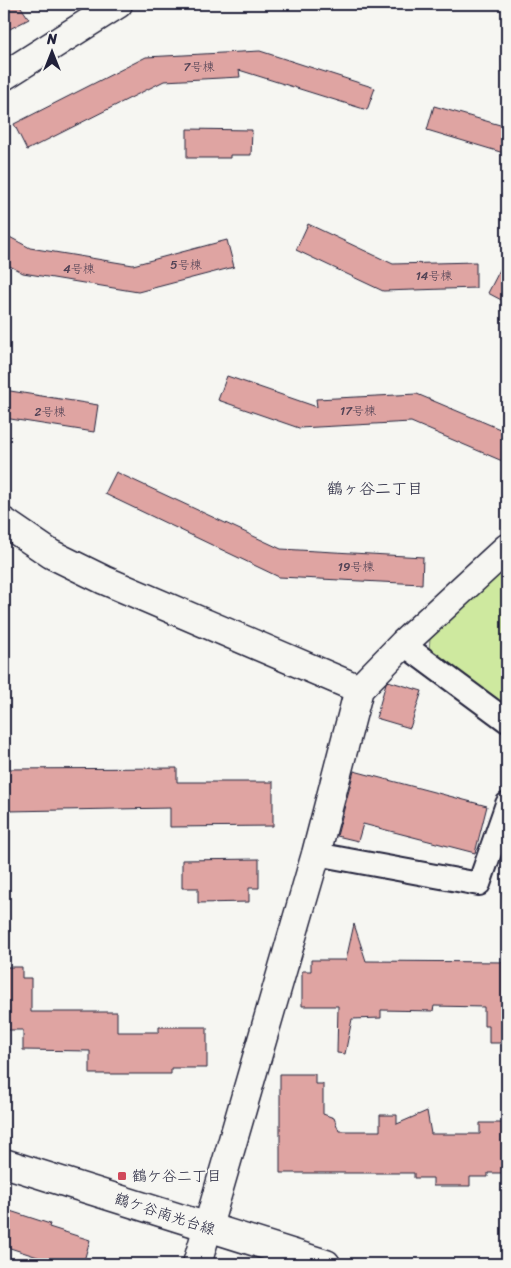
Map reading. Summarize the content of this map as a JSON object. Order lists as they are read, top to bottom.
{
  "streets": {
    "street": ["鶴ケ谷南光台線"]
  },
  "districts": ["鶴ヶ谷二丁目"],
  "places": {
    "transit": ["鶴ケ谷二丁目"]
  },
  "house_numbers": [
    "7号棟",
    "5号棟",
    "4号棟",
    "14号棟",
    "17号棟",
    "2号棟",
    "19号棟"
  ],
  "north": "top"
}
